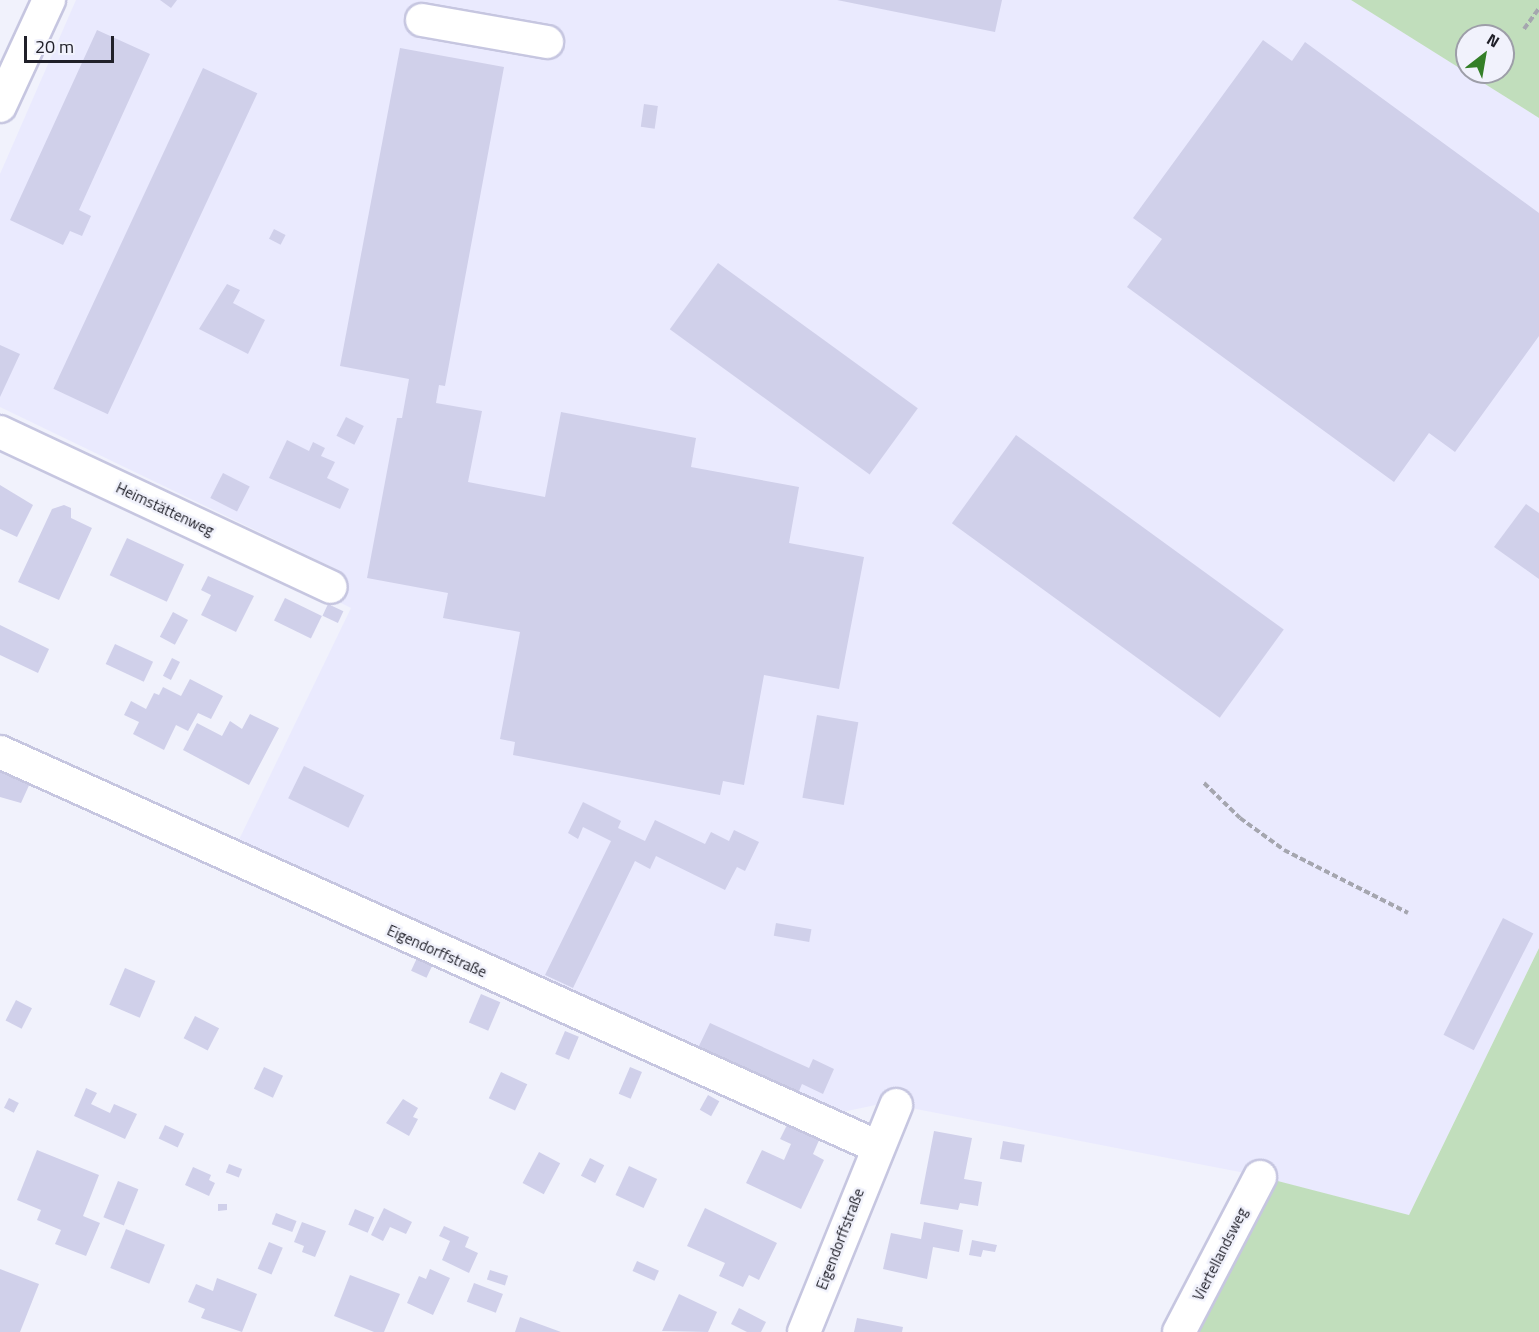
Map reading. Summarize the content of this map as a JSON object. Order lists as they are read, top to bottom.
{
  "streets": {
    "street": ["Heimstättenweg", "Eigendorffstraße", "Viertellandsweg"]
  },
  "scale_bar": "20 m",
  "north": "top right"
}
